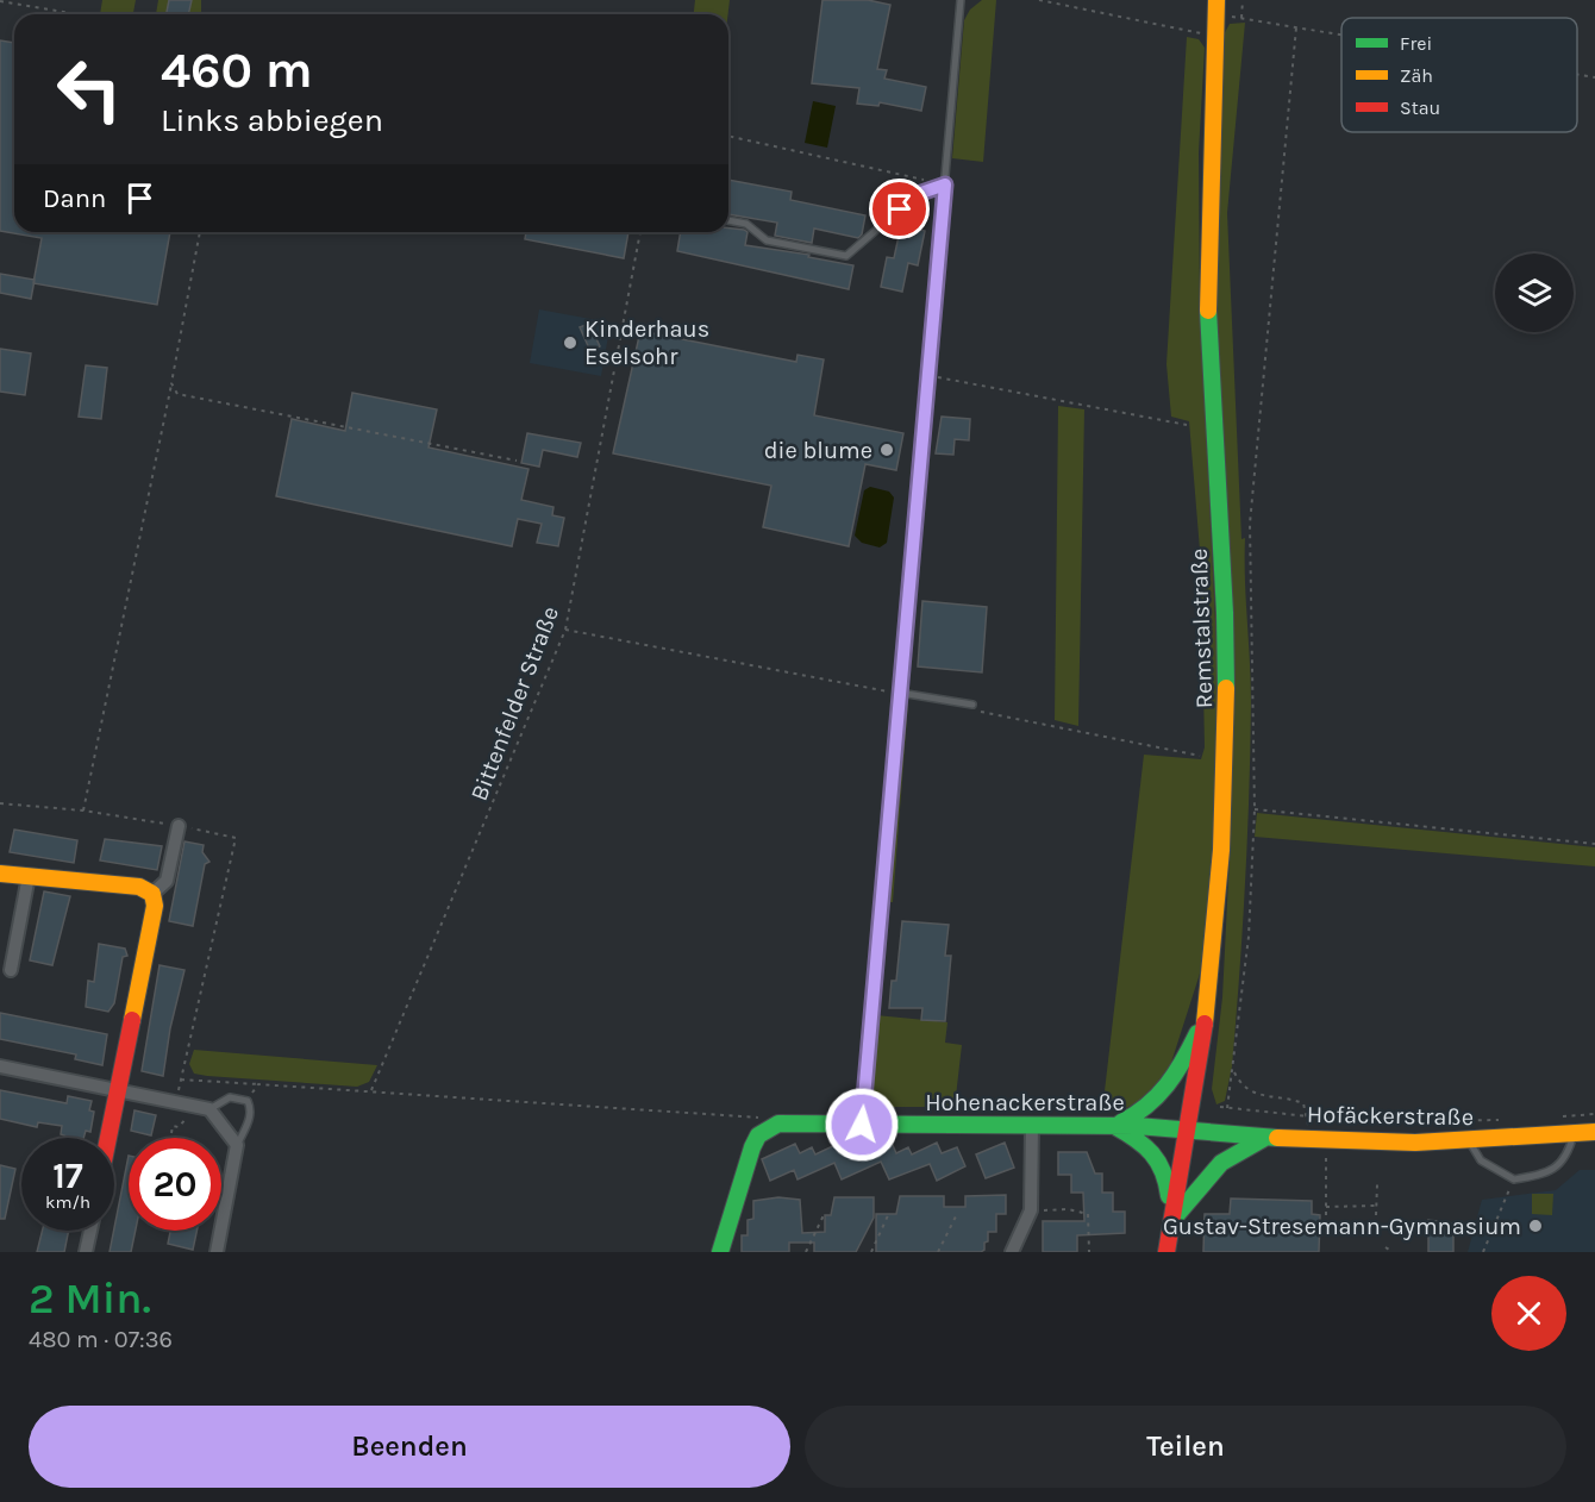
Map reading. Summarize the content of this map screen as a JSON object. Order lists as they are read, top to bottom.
{
  "streets": {
    "street": ["Remstalstraße", "Hohenackerstraße", "Hofäckerstraße"],
    "path": ["Bittenfelder Straße"]
  },
  "crossings": [
    ["Remstalstraße", "Hohenackerstraße"],
    ["Remstalstraße", "Hofäckerstraße"],
    ["Hohenackerstraße", "Hofäckerstraße"]
  ],
  "places": ["Kinderhaus Eselsohr", "die blume", "Gustav-Stresemann-Gymnasium"],
  "legend": ["Frei", "Zäh", "Stau"],
  "page": {
    "turn": ["460 m", "Links abbiegen"],
    "then": "Dann",
    "speed": "17 km/h",
    "limit": "20",
    "heading": ["2 Min.", "480 m · 07:36"],
    "buttons": ["Beenden", "Teilen"]
  }
}
